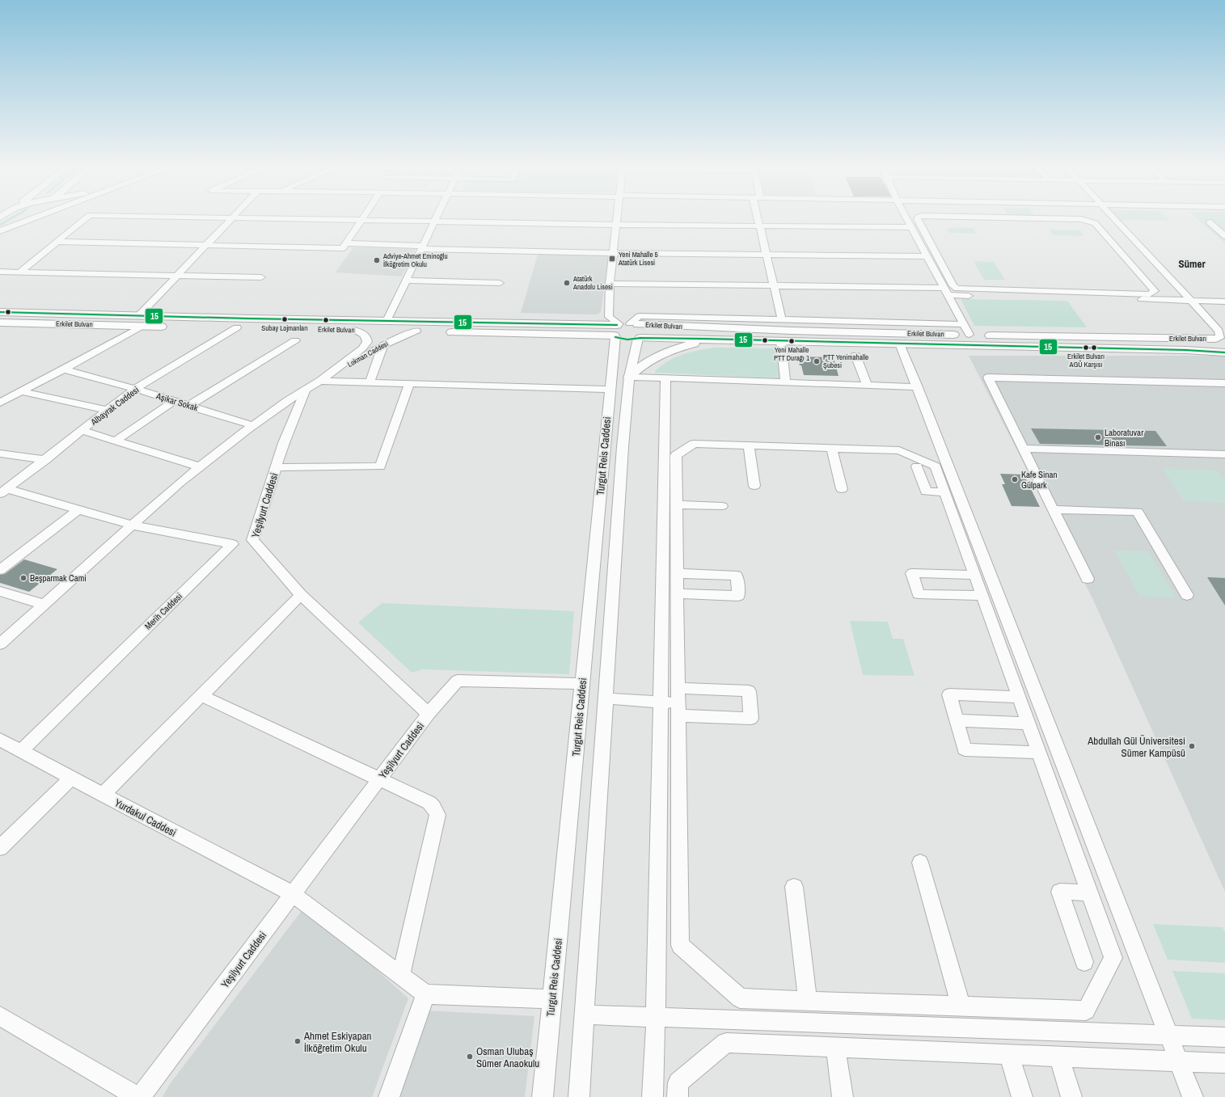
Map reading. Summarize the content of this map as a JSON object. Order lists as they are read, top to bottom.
{
  "streets": {
    "main road": ["Erkilet Bulvarı"],
    "street": [
      "Lokman Caddesi",
      "Aşikar Sokak",
      "Albayrak Caddesi",
      "Turgut Reis Caddesi",
      "Yeşilyurt Caddesi",
      "Merih Caddesi",
      "Yurdakul Caddesi"
    ]
  },
  "crossings": [
    ["Erkilet Bulvarı", "Lokman Caddesi"],
    ["Erkilet Bulvarı", "Albayrak Caddesi"],
    ["Erkilet Bulvarı", "Turgut Reis Caddesi"],
    ["Aşikar Sokak", "Albayrak Caddesi"],
    ["Yeşilyurt Caddesi", "Yurdakul Caddesi"],
    ["Merih Caddesi", "Yurdakul Caddesi"]
  ],
  "districts": ["Sümer"],
  "places": {
    "transit": ["Yeni Mahalle 5 Atatürk Lisesi"],
    "other": [
      "Adviye-Ahmet Eminoğlu İlköğretim Okulu",
      "Atatürk Anadolu Lisesi",
      "Subay Lojmanları",
      "Yeni Mahalle PTT Durağı 1",
      "Erkilet Bulvarı AGÜ Karşısı",
      "PTT Yenimahalle Şubesi",
      "Laboratuvar Binası",
      "Kafe Sinan Gülpark",
      "Beşparmak Cami",
      "Abdullah Gül Üniversitesi Sümer Kampüsü",
      "Ahmet Eskiyapan İlköğretim Okulu",
      "Osman Ulubaş Sümer Anaokulu"
    ]
  },
  "lines": ["transit line 15"]
}
